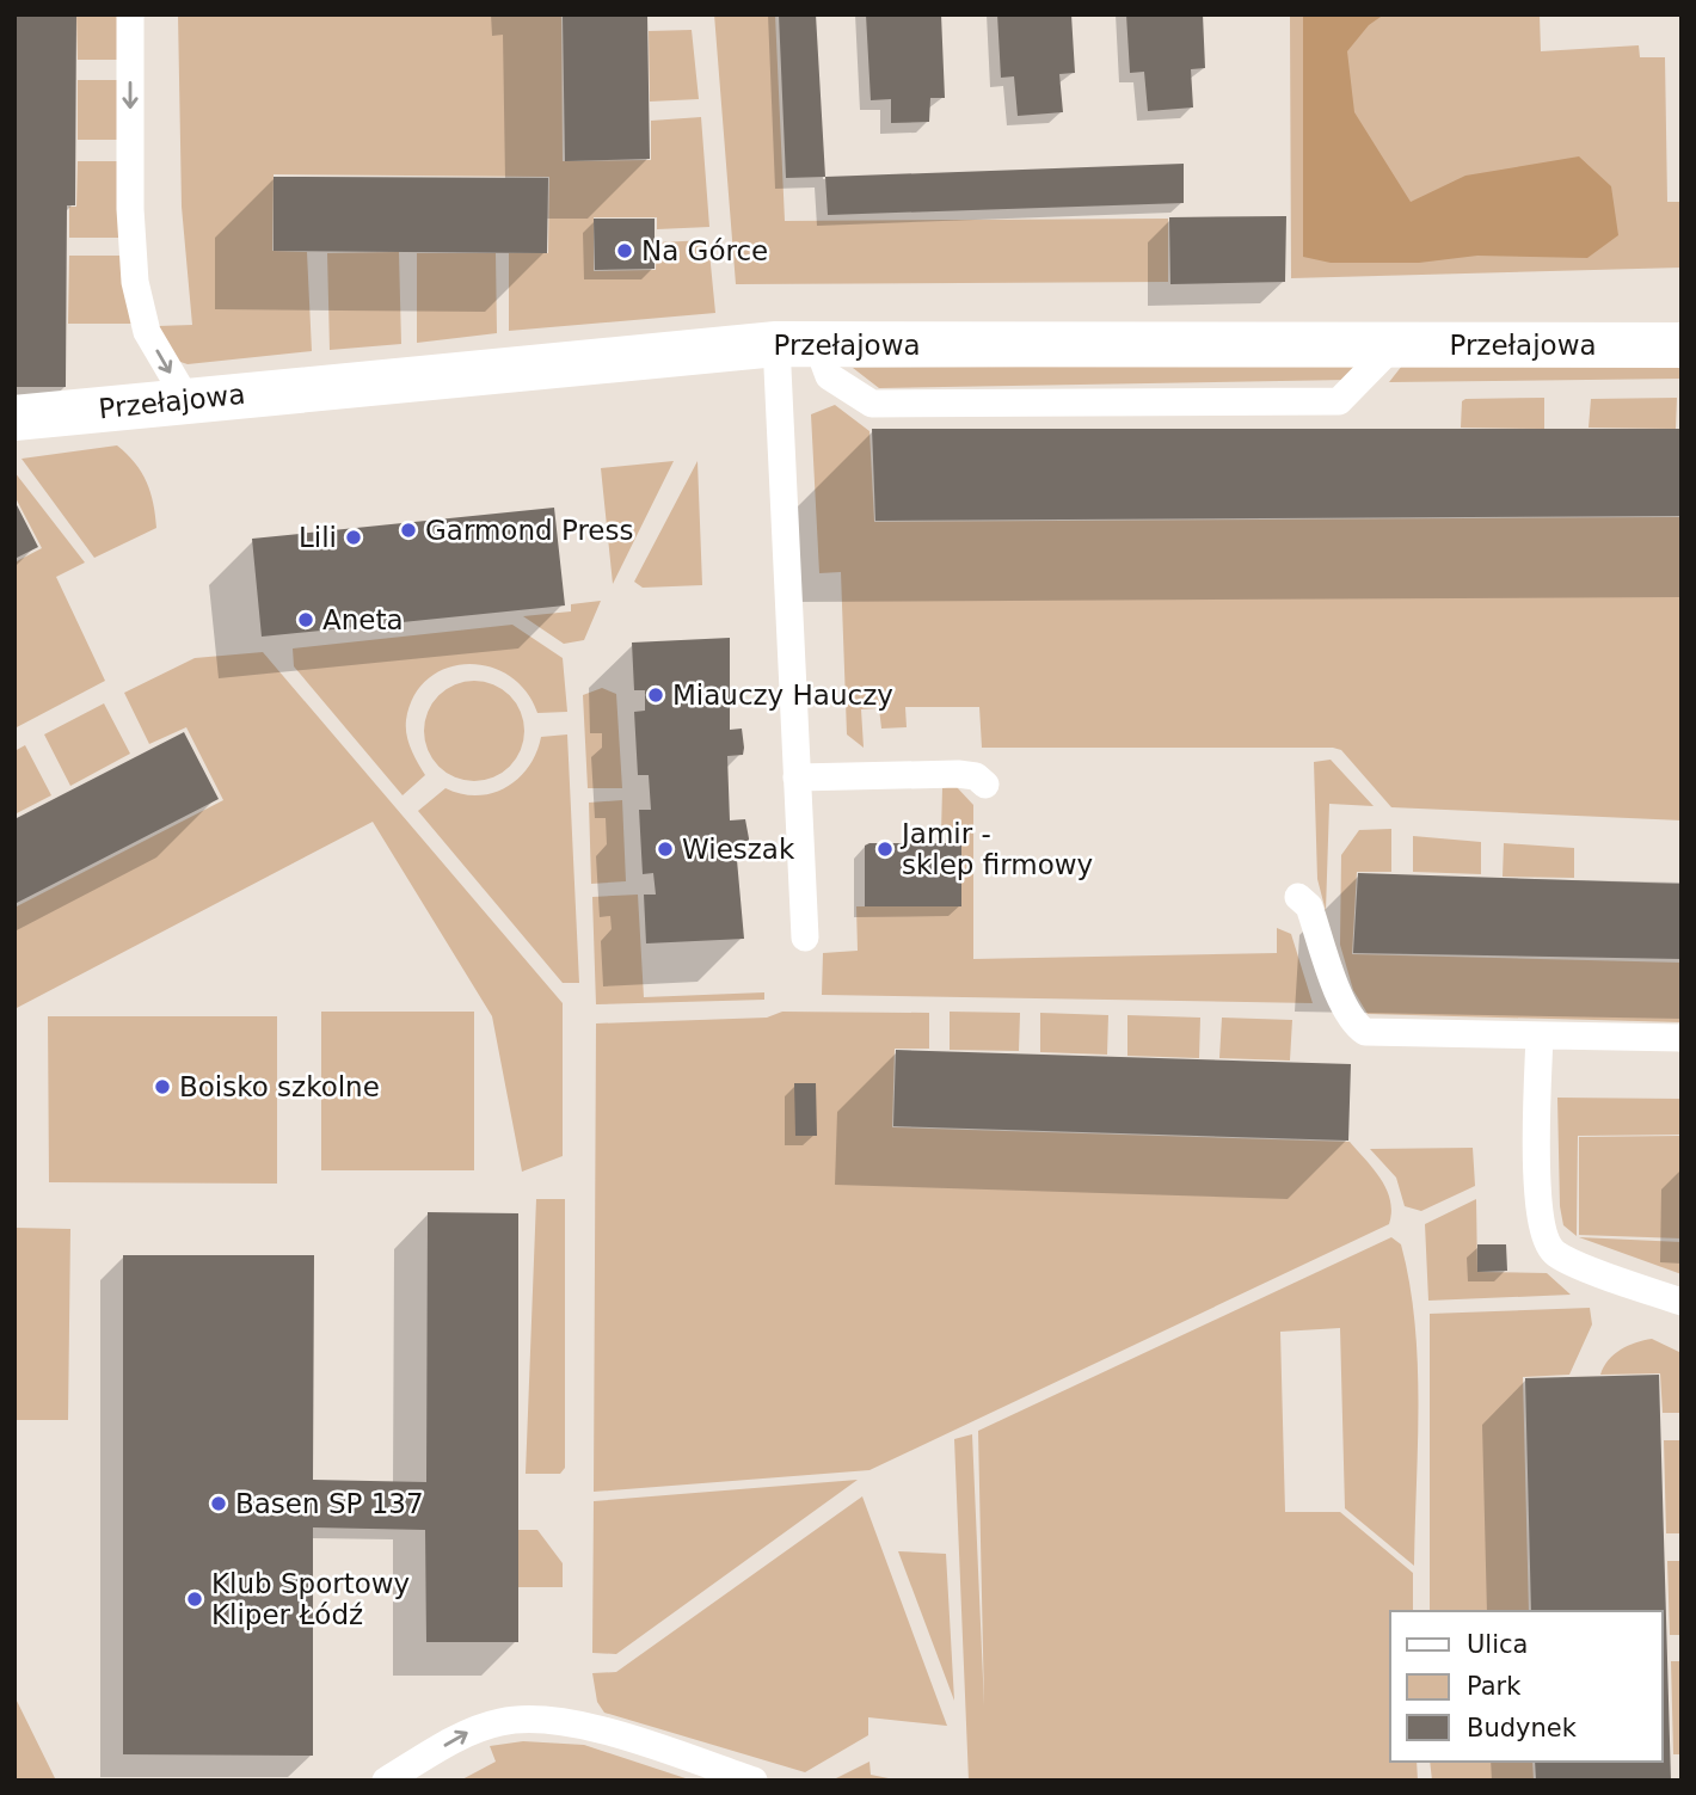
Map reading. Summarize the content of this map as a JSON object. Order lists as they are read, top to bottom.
{
  "streets": {
    "street": ["Przełajowa"]
  },
  "places": [
    "Na Górce",
    "Garmond Press",
    "Lili",
    "Aneta",
    "Miauczy Hauczy",
    "Wieszak",
    "Jamir - sklep firmowy",
    "Boisko szkolne",
    "Basen SP 137",
    "Klub Sportowy Kliper Łódź"
  ],
  "legend": ["Ulica", "Park", "Budynek"]
}
